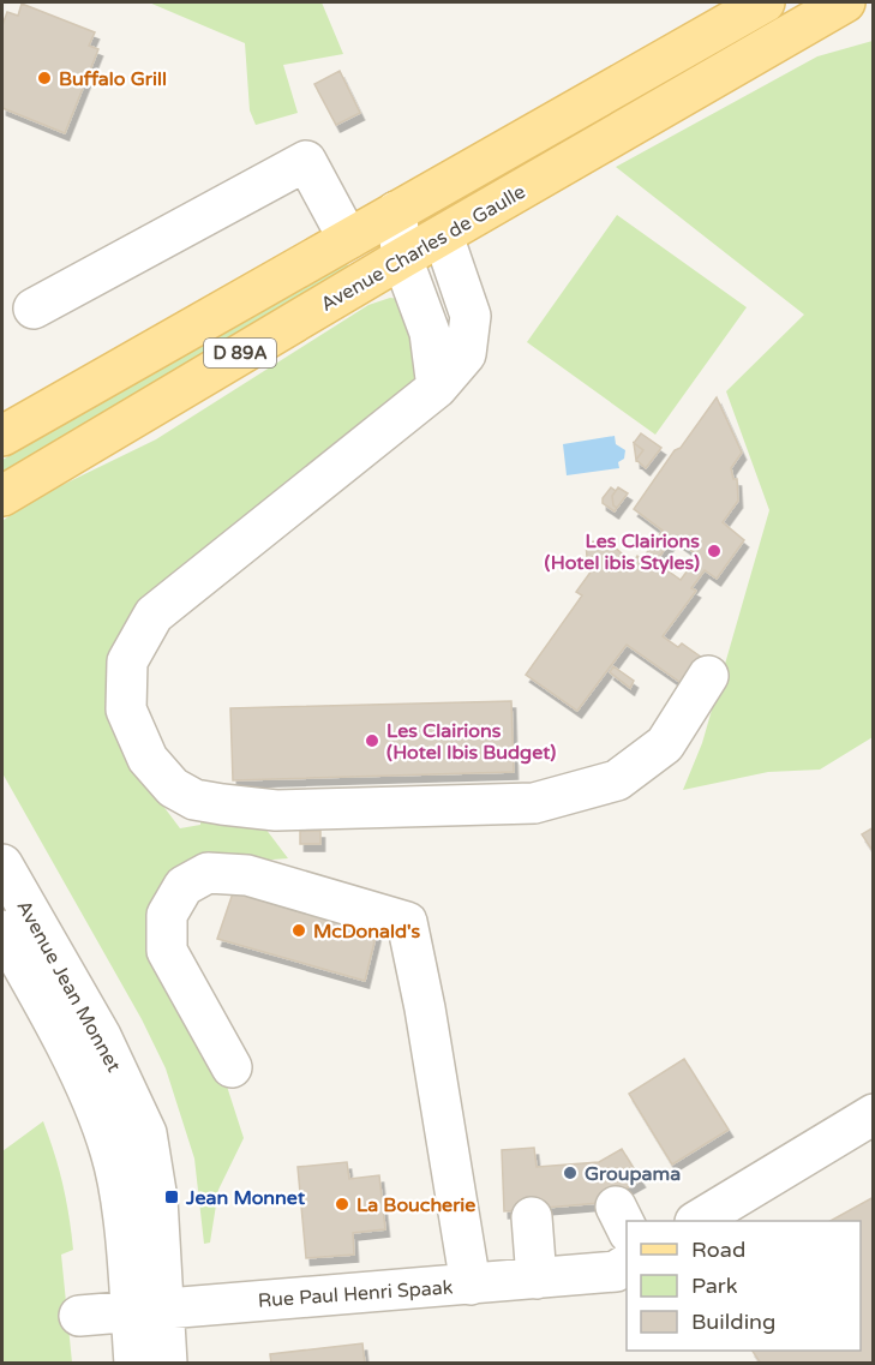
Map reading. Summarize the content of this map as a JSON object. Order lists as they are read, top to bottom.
{
  "streets": {
    "main road": ["Avenue Charles de Gaulle", "D 89A"],
    "street": ["Avenue Jean Monnet", "Rue Paul Henri Spaak"]
  },
  "crossings": [
    ["Avenue Jean Monnet", "Rue Paul Henri Spaak"]
  ],
  "places": {
    "other": [
      "Buffalo Grill",
      "Les Clairions (Hotel ibis Styles)",
      "Les Clairions (Hotel Ibis Budget)",
      "McDonald's",
      "Groupama",
      "La Boucherie"
    ],
    "transit": ["Jean Monnet"]
  },
  "legend": ["Road", "Park", "Building"]
}
